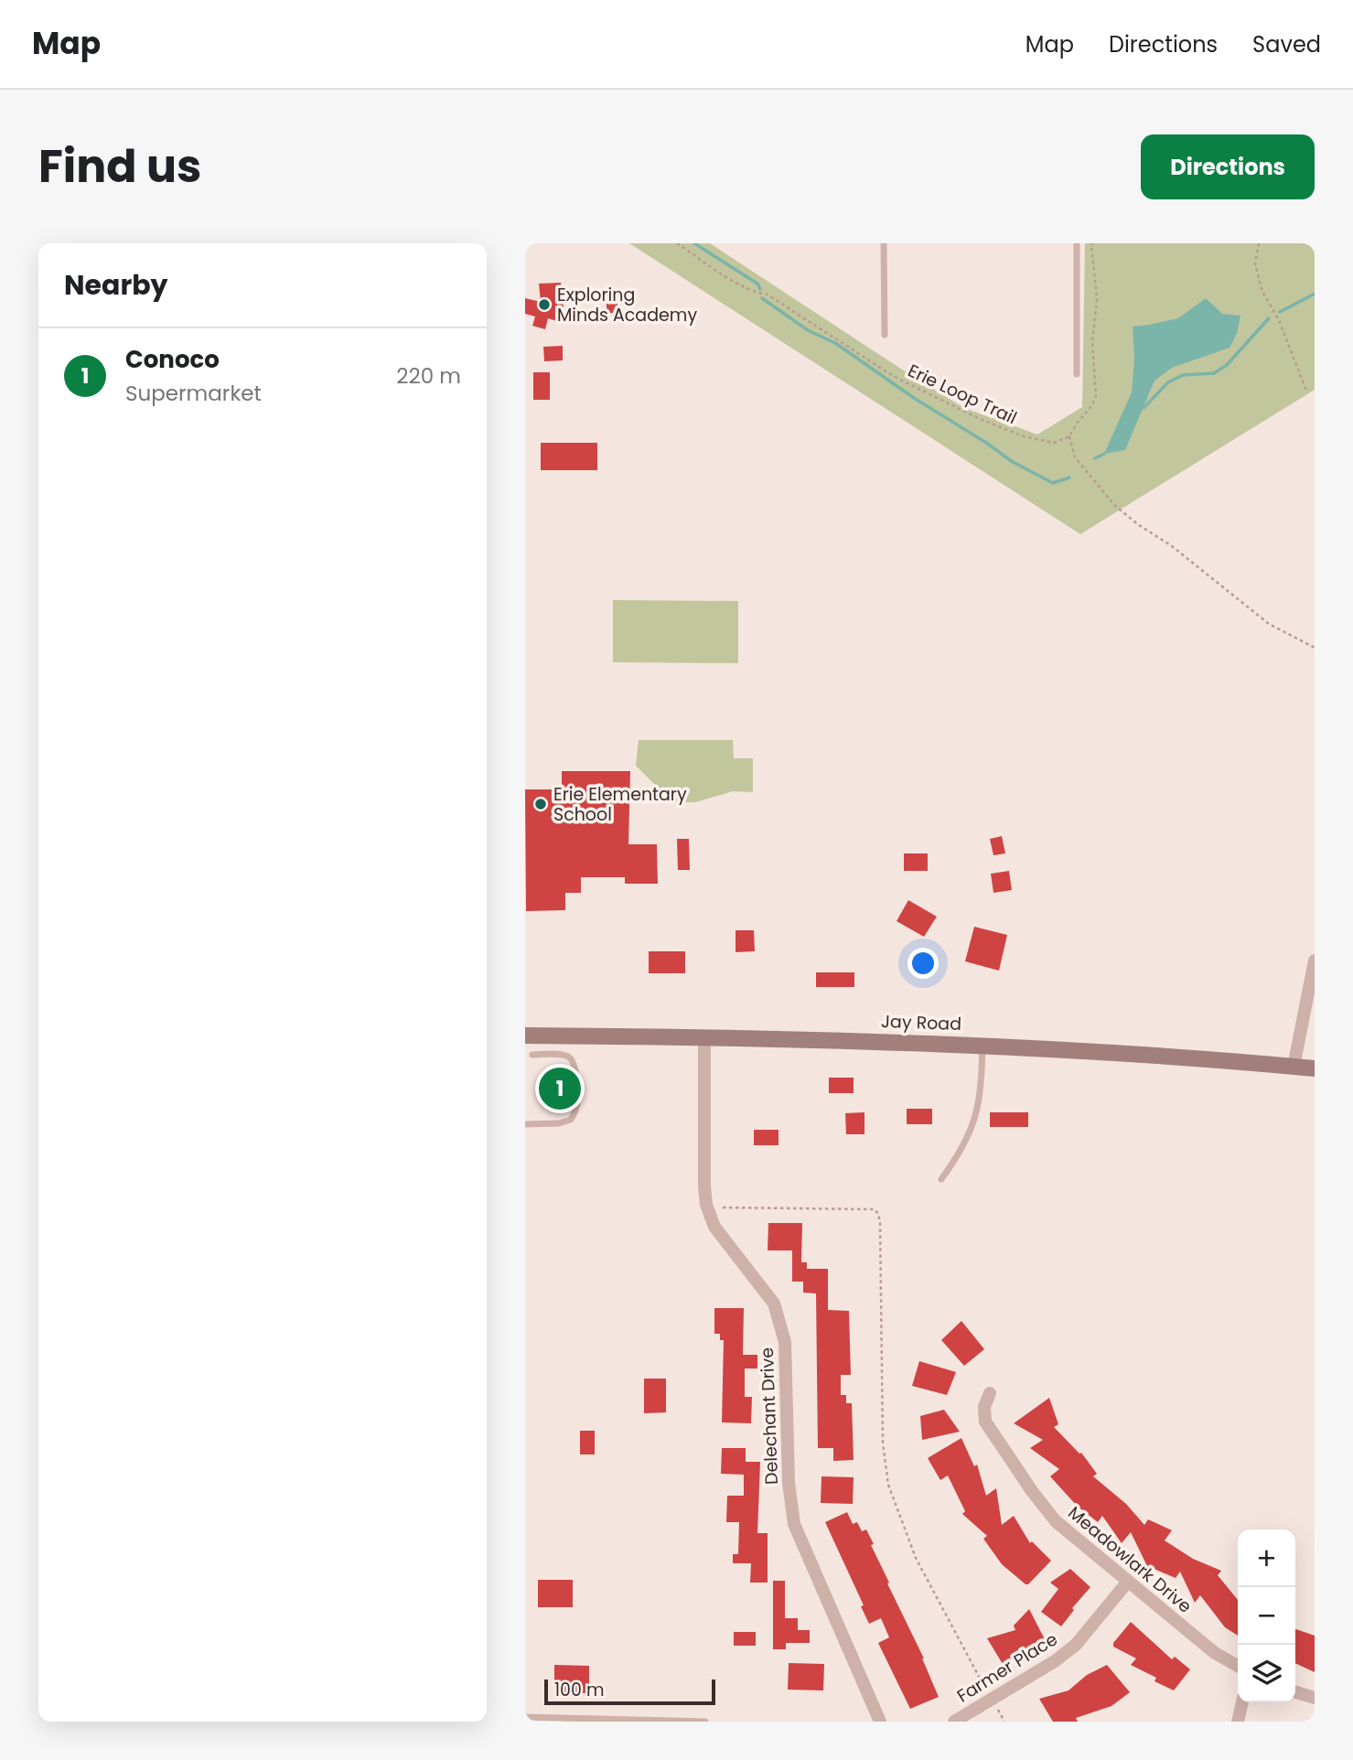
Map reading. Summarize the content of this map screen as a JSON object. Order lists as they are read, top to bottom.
{
  "streets": {
    "street": [
      "Jay Road",
      "Delechant Drive",
      "Meadowlark Drive",
      "Farmer Place"
    ],
    "path": ["Erie Loop Trail"]
  },
  "crossings": [
    ["Jay Road", "Delechant Drive"],
    ["Meadowlark Drive", "Farmer Place"]
  ],
  "places": ["Exploring Minds Academy", "Erie Elementary School"],
  "scale_bar": "100 m",
  "page": {
    "header": "Map",
    "nav": ["Map", "Directions", "Saved"],
    "title": "Find us",
    "buttons": "Directions",
    "heading": "Nearby",
    "list": [
      {
        "mark": "1",
        "name": "Conoco",
        "note": "Supermarket",
        "value": "220 m"
      }
    ],
    "pins": "1",
    "map_buttons": ["+", "−"],
    "scale": "100 m"
  }
}
